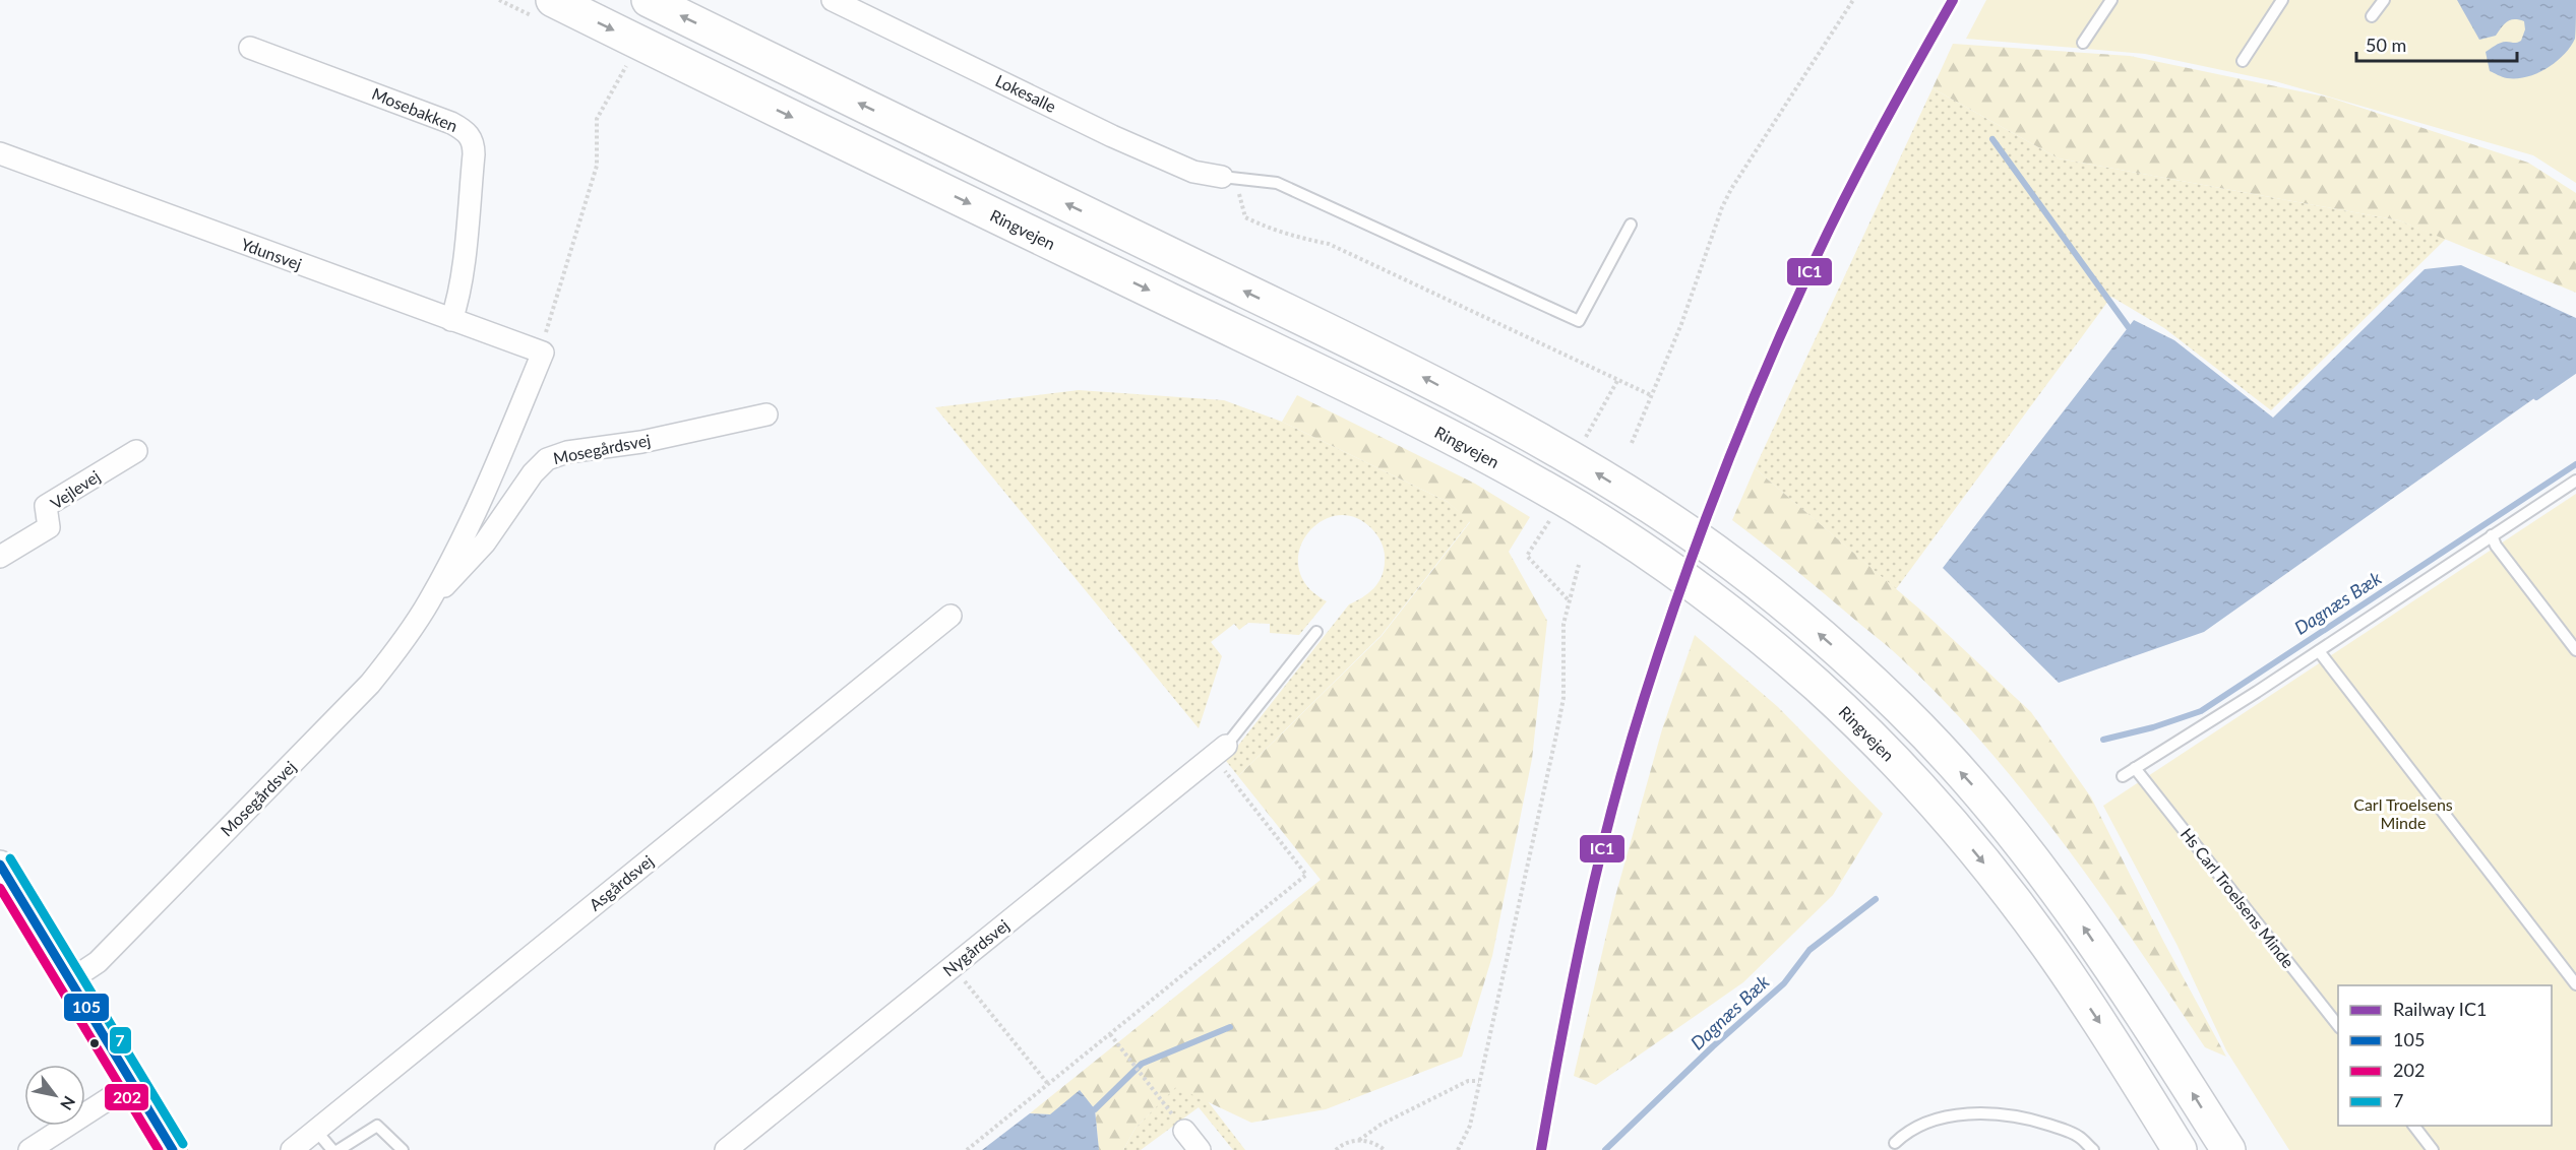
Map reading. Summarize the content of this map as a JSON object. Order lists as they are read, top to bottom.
{
  "streets": {
    "main road": ["Ringvejen"],
    "street": [
      "Lokesalle",
      "Mosebakken",
      "Ydunsvej",
      "Mosegårdsvej",
      "Vejlevej",
      "Asgårdsvej",
      "Nygårdsvej"
    ],
    "lane": ["Hs Carl Troelsens Minde"]
  },
  "crossings": [
    ["Mosebakken", "Ydunsvej"],
    ["Ydunsvej", "Mosegårdsvej"]
  ],
  "water": ["Dagnæs Bæk"],
  "parks": ["Carl Troelsens Minde"],
  "lines": [
    "rail line IC1",
    "transit line 7",
    "transit line 105",
    "transit line 202"
  ],
  "legend": [
    "Railway IC1",
    "105",
    "202",
    "7"
  ],
  "scale_bar": "50 m",
  "north": "bottom right"
}
